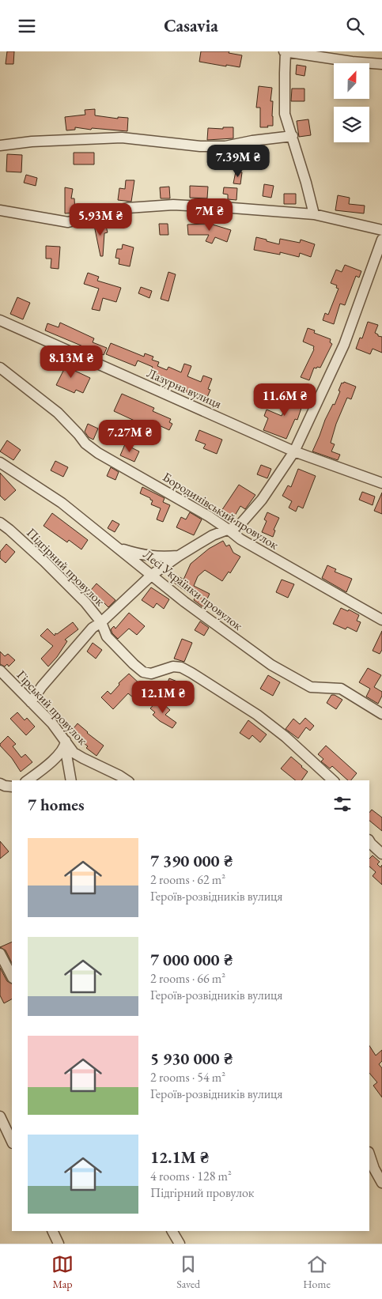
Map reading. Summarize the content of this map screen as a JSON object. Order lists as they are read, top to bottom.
{
  "streets": {
    "street": [
      "Лазурна вулиця",
      "Бородинівський провулок",
      "Підгірний провулок",
      "Лесі Українки провулок",
      "Гірський провулок"
    ]
  },
  "north": "top",
  "page": {
    "header": "Casavia",
    "price": [
      "7.39M ₴",
      "7M ₴",
      "5.93M ₴",
      "8.13M ₴",
      "11.6M ₴",
      "7.27M ₴",
      "12.1M ₴"
    ],
    "heading": "7 homes",
    "list": [
      {
        "name": "7 390 000 ₴",
        "note": "2 rooms · 62 m² · Героїв-розвідників вулиця"
      },
      {
        "name": "7 000 000 ₴",
        "note": "2 rooms · 66 m² · Героїв-розвідників вулиця"
      },
      {
        "name": "5 930 000 ₴",
        "note": "2 rooms · 54 m² · Героїв-розвідників вулиця"
      },
      {
        "name": "12.1M ₴",
        "note": "4 rooms · 128 m² · Підгірний провулок"
      }
    ],
    "tabs": ["Map", "Saved", "Home"]
  }
}
